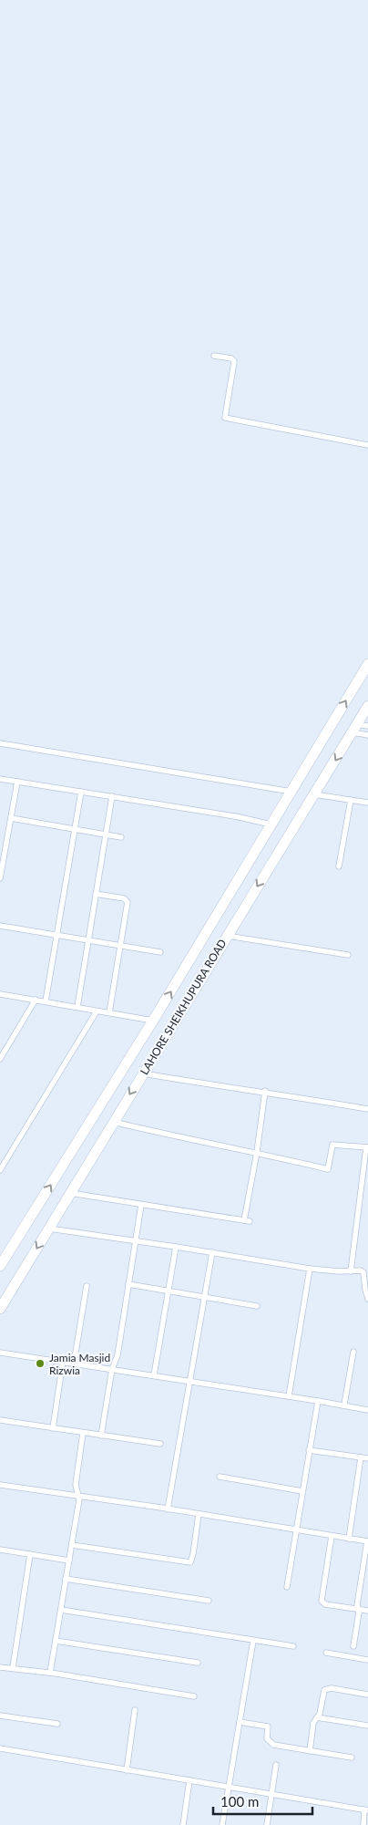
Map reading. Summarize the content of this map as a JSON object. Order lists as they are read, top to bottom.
{
  "streets": {
    "highway": ["LAHORE SHEIKHUPURA ROAD"]
  },
  "places": ["Jamia Masjid Rizwia"],
  "scale_bar": "100 m"
}
